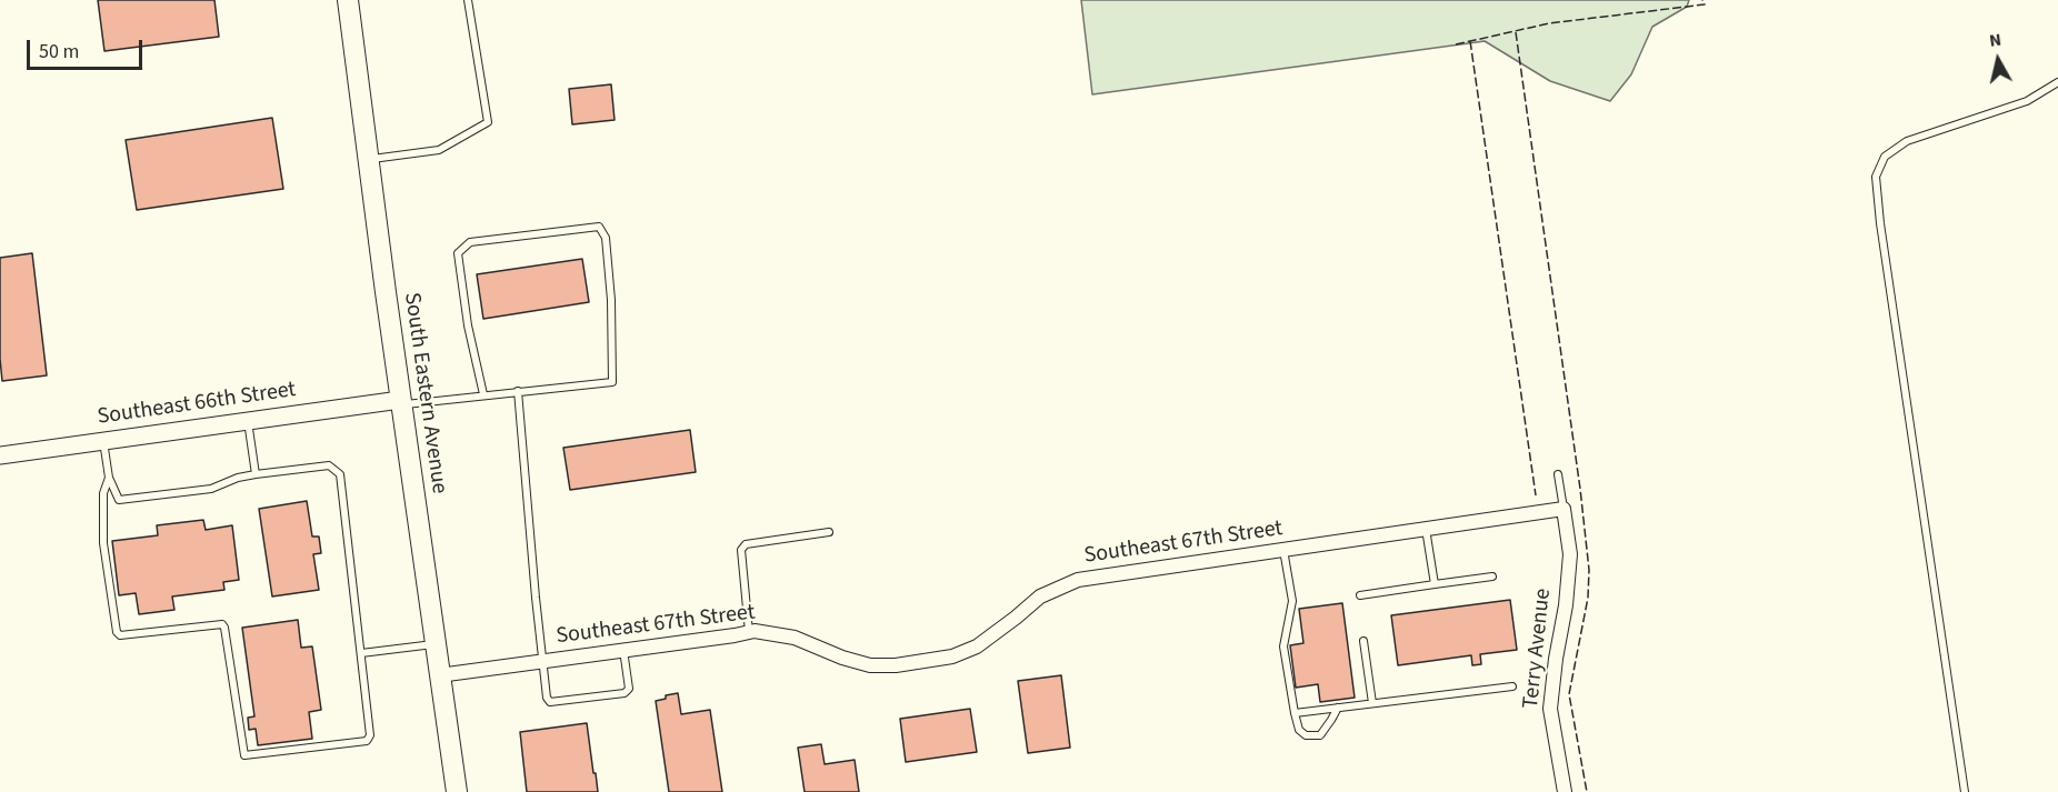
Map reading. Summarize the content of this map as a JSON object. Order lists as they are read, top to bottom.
{
  "streets": {
    "main road": ["South Eastern Avenue"],
    "street": ["Southeast 66th Street", "Southeast 67th Street", "Terry Avenue"]
  },
  "crossings": [
    ["South Eastern Avenue", "Southeast 66th Street"],
    ["South Eastern Avenue", "Southeast 67th Street"],
    ["Southeast 67th Street", "Terry Avenue"]
  ],
  "scale_bar": "50 m",
  "north": "top"
}
